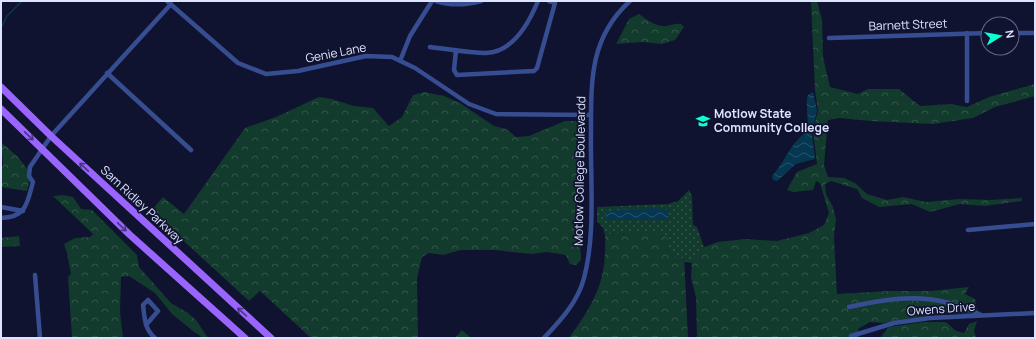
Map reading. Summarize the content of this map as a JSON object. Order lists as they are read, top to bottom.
{
  "streets": {
    "main road": ["Sam Ridley Parkway"],
    "street": [
      "Barnett Street",
      "Genie Lane",
      "Motlow College Boulevardd",
      "Owens Drive"
    ]
  },
  "crossings": [
    ["Genie Lane", "Motlow College Boulevardd"]
  ],
  "places": {
    "school or university": ["Motlow State Community College"]
  },
  "north": "right"
}
